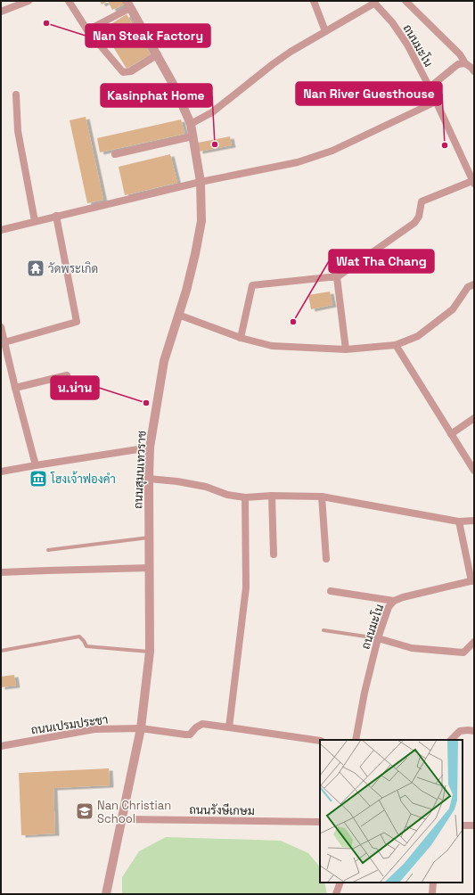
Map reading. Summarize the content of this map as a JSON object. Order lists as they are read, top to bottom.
{
  "streets": {
    "street": [
      "ถนนมะโน",
      "ถนนสุมนเทวราช",
      "ถนนเปรมประชา",
      "ถนนรังษีเกษม"
    ]
  },
  "crossings": [
    ["ถนนสุมนเทวราช", "ถนนเปรมประชา"],
    ["ถนนสุมนเทวราช", "ถนนรังษีเกษม"]
  ],
  "places": {
    "other": [
      "Nan Steak Factory",
      "Kasinphat Home",
      "Nan River Guesthouse",
      "Wat Tha Chang",
      "น.น่าน"
    ],
    "temple": ["วัดพระเกิด"],
    "museum": ["โฮงเจ้าฟองคำ"],
    "school or university": ["Nan Christian School"]
  }
}
